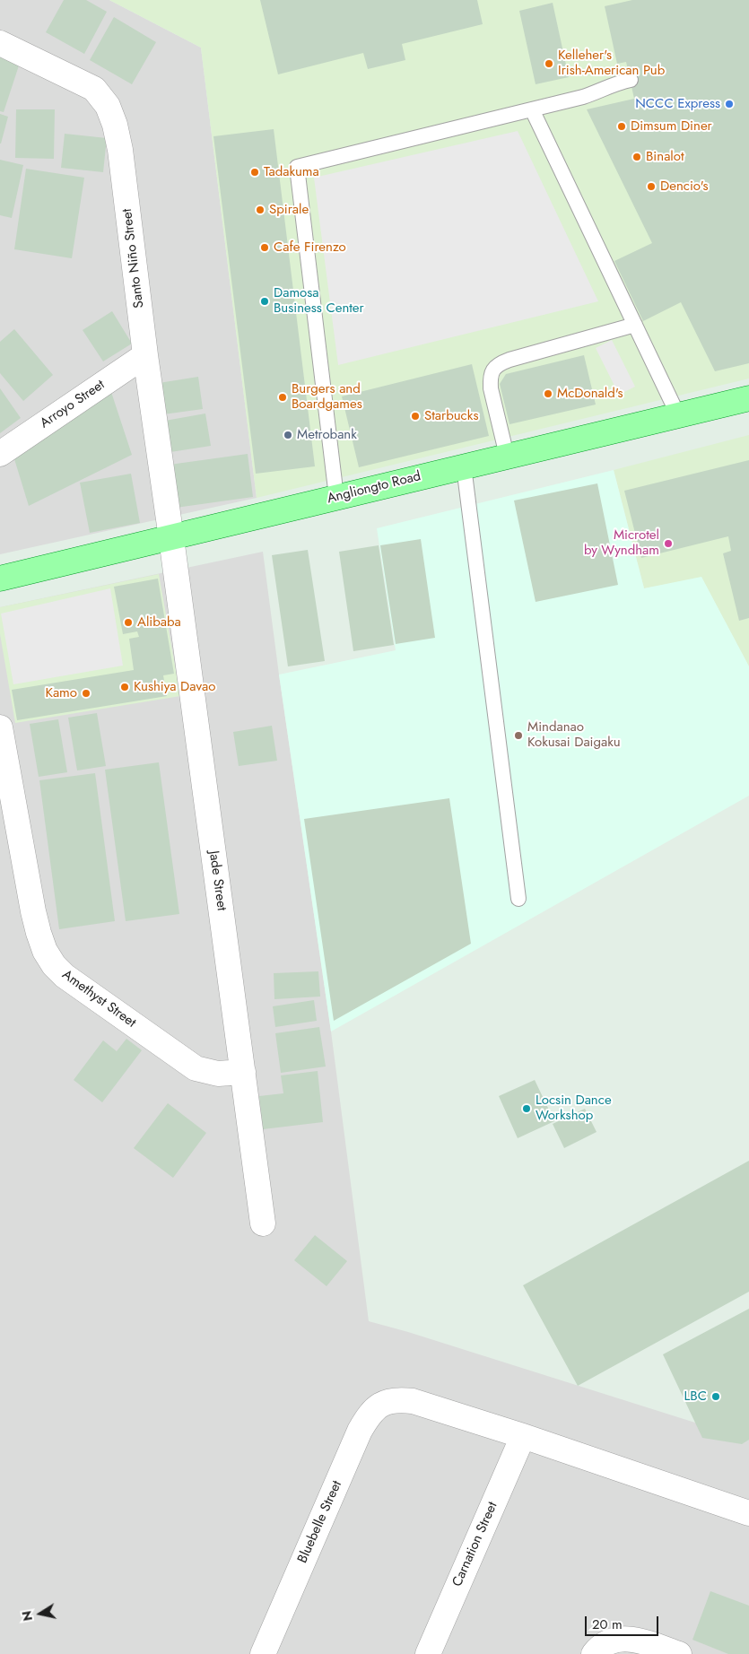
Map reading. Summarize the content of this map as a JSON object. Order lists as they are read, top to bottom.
{
  "streets": {
    "main road": ["Angliongto Road"],
    "street": [
      "Santo Niño Street",
      "Arroyo Street",
      "Jade Street",
      "Amethyst Street",
      "Bluebelle Street",
      "Carnation Street"
    ]
  },
  "crossings": [
    ["Santo Niño Street", "Arroyo Street"],
    ["Santo Niño Street", "Angliongto Road"],
    ["Santo Niño Street", "Jade Street"],
    ["Angliongto Road", "Jade Street"],
    ["Jade Street", "Amethyst Street"],
    ["Bluebelle Street", "Carnation Street"]
  ],
  "places": [
    "Kelleher's Irish-American Pub",
    "NCCC Express",
    "Dimsum Diner",
    "Binalot",
    "Tadakuma",
    "Dencio's",
    "Spirale",
    "Cafe Firenzo",
    "Damosa Business Center",
    "McDonald's",
    "Burgers and Boardgames",
    "Starbucks",
    "Metrobank",
    "Microtel by Wyndham",
    "Alibaba",
    "Kushiya Davao",
    "Kamo",
    "Mindanao Kokusai Daigaku",
    "Locsin Dance Workshop",
    "LBC"
  ],
  "scale_bar": "20 m",
  "north": "left"
}
